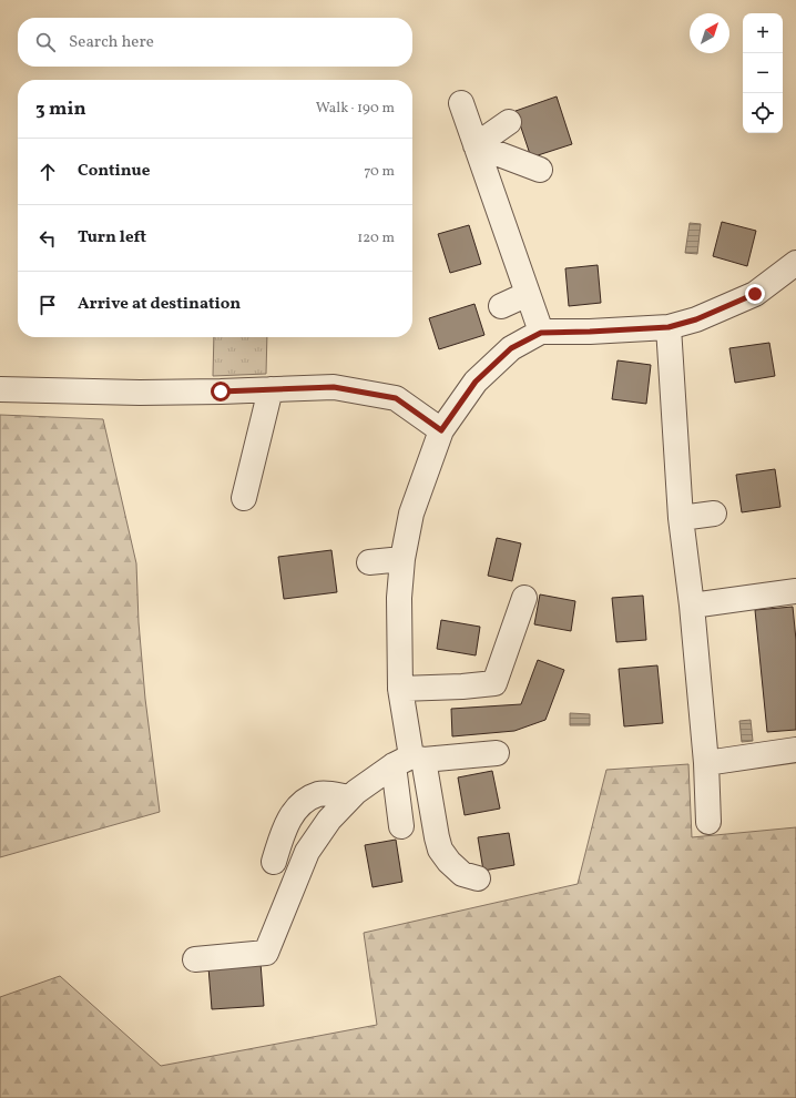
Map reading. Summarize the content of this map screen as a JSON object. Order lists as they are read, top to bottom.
{
  "north": "top right",
  "page": {
    "map_buttons": ["+", "−"],
    "search": "Search here",
    "heading": ["3 min", "Walk · 190 m"],
    "list": [
      ["Continue", "70 m"],
      ["Turn left", "120 m"],
      "Arrive at destination"
    ]
  }
}
